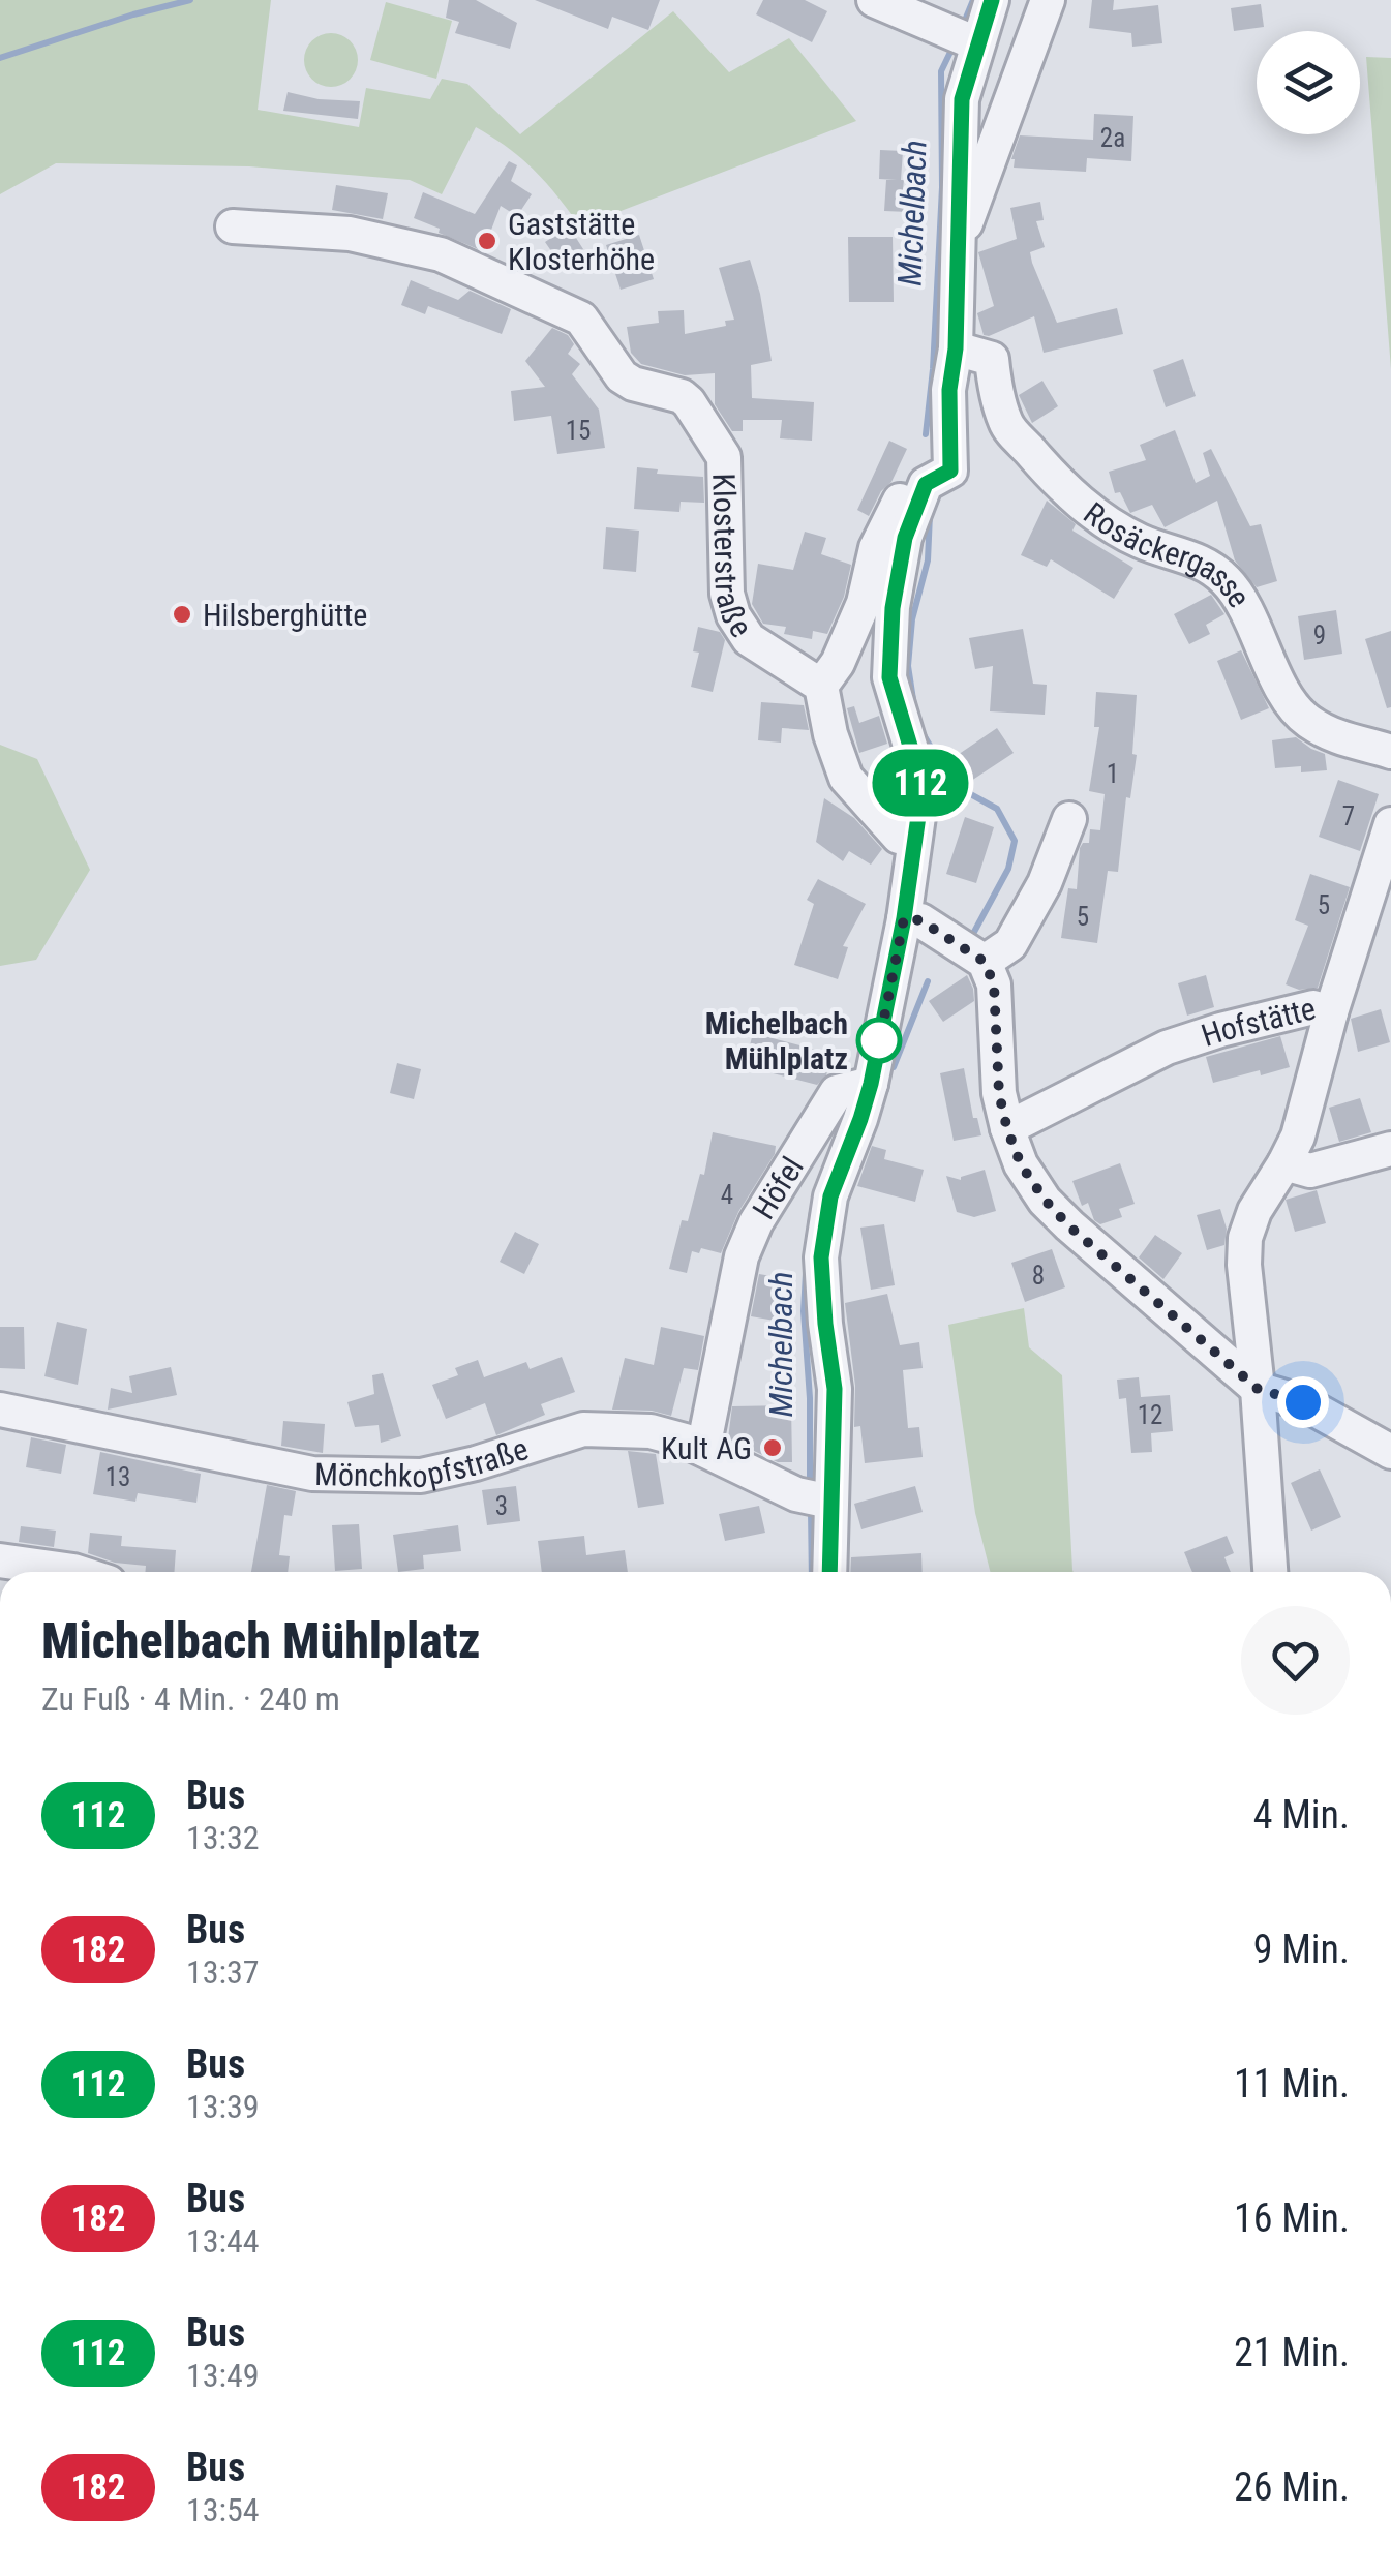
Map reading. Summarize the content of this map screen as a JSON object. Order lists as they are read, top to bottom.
{
  "streets": {
    "street": [
      "Klosterstraße",
      "Rosäckergasse",
      "Hofstätte",
      "Höfel",
      "Mönchkopfstraße"
    ]
  },
  "crossings": [
    ["Höfel", "Mönchkopfstraße"]
  ],
  "water": ["Michelbach"],
  "places": [
    "Gaststätte Klosterhöhe",
    "Hilsberghütte",
    "Michelbach Mühlplatz",
    "Kult AG"
  ],
  "lines": ["bus line 112"],
  "house_numbers": [
    "2a",
    "15",
    "9",
    "1",
    "7",
    "5",
    "5",
    "4",
    "8",
    "12",
    "13",
    "3"
  ],
  "page": {
    "on_map": "112",
    "heading": ["Michelbach Mühlplatz", "Zu Fuß · 4 Min. · 240 m"],
    "list": [
      {
        "mark": "112",
        "name": "Bus",
        "note": "13:32",
        "value": "4 Min."
      },
      {
        "mark": "182",
        "name": "Bus",
        "note": "13:37",
        "value": "9 Min."
      },
      {
        "mark": "112",
        "name": "Bus",
        "note": "13:39",
        "value": "11 Min."
      },
      {
        "mark": "182",
        "name": "Bus",
        "note": "13:44",
        "value": "16 Min."
      },
      {
        "mark": "112",
        "name": "Bus",
        "note": "13:49",
        "value": "21 Min."
      },
      {
        "mark": "182",
        "name": "Bus",
        "note": "13:54",
        "value": "26 Min."
      }
    ]
  }
}
